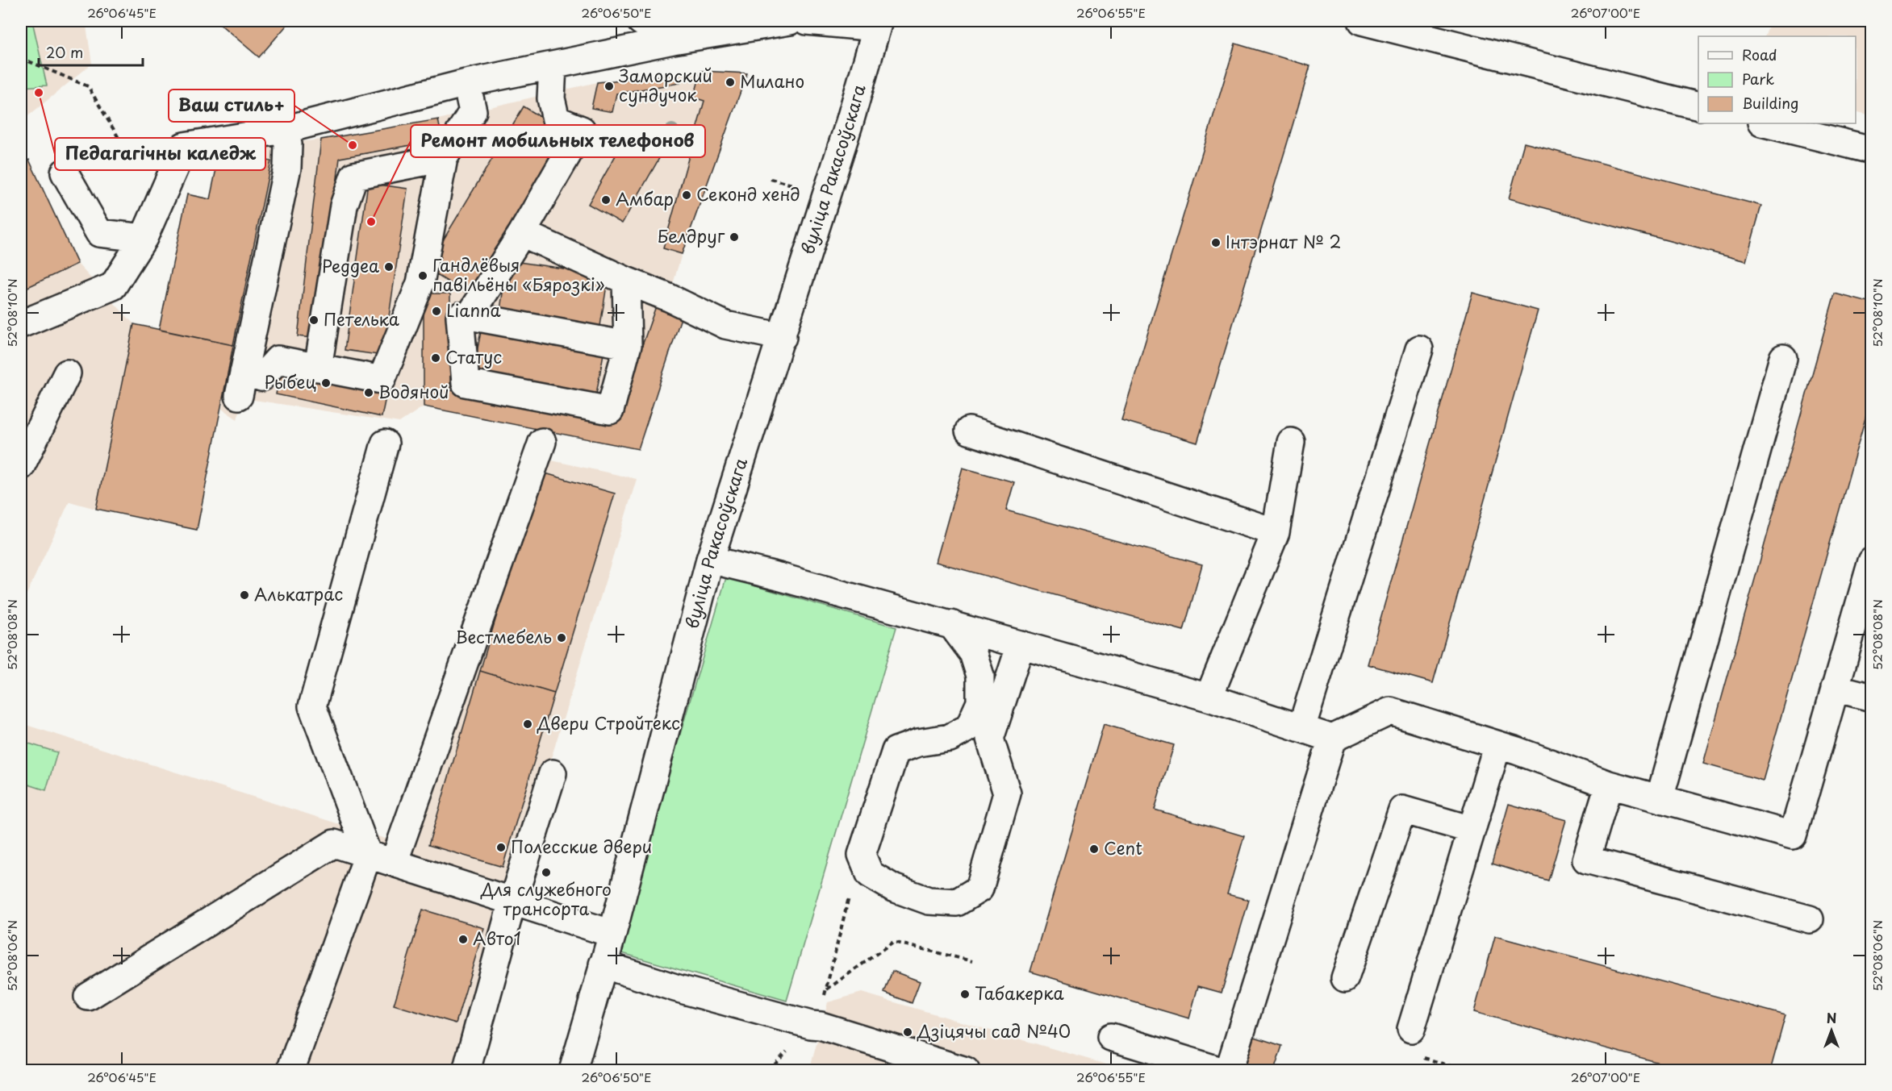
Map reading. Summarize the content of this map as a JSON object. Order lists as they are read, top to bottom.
{
  "streets": {
    "main road": ["вуліца Ракасоўскага"]
  },
  "places": [
    "Милано",
    "Заморский сундучок",
    "Педагагічны каледж",
    "Ваш стиль+",
    "Секонд хенд",
    "Амбар",
    "Ремонт мобильных телефонов",
    "Белдруг",
    "Інтэрнат № 2",
    "Peggea",
    "Гандлёвыя павільёны «Бярозкі»",
    "Lianna",
    "Петелька",
    "Статус",
    "Рыбец",
    "Водяной",
    "Алькатрас",
    "Вестмебель",
    "Двери Стройтекс",
    "Полесские двери",
    "Cent",
    "Для служебного трансорта",
    "Авто1",
    "Табакерка",
    "Дзіцячы сад №40"
  ],
  "legend": ["Road", "Park", "Building"],
  "scale_bar": "20 m",
  "north": "top",
  "coordinates": [
    "26°06'45\"E",
    "26°06'50\"E",
    "26°06'55\"E",
    "26°07'00\"E",
    "52°08'10\"N",
    "52°08'08\"N",
    "52°08'06\"N"
  ]
}
